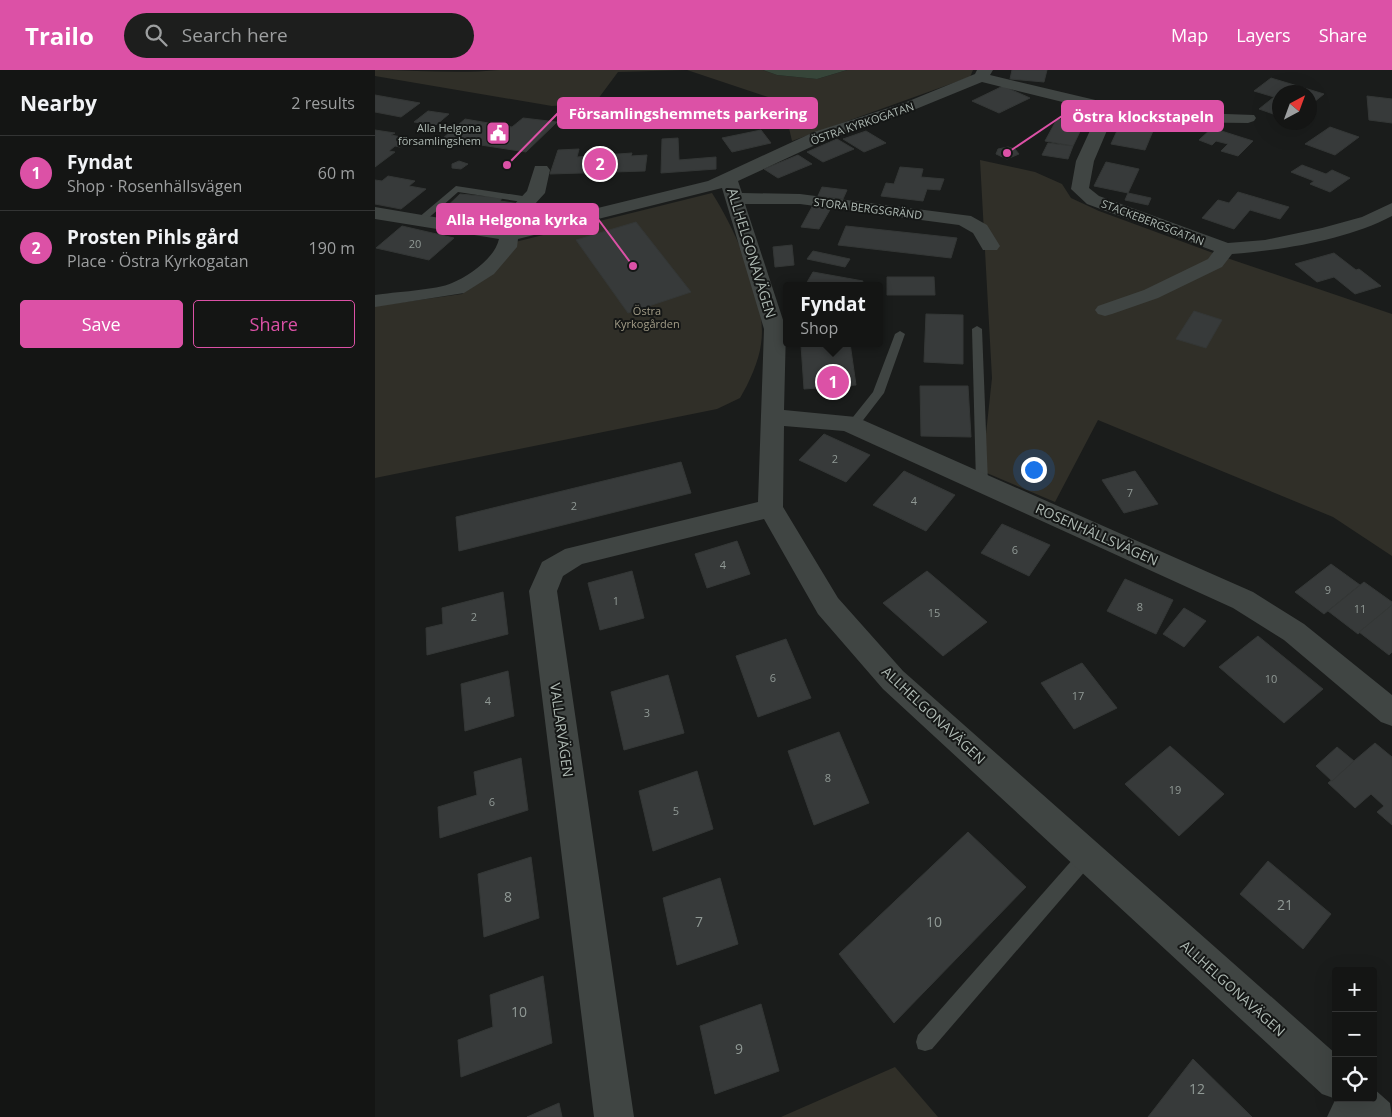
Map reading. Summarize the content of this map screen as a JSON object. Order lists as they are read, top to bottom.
{
  "streets": {
    "street": [
      "ÖSTRA KYRKOGATAN",
      "STORA BERGSGRÄND",
      "STACKEBERGSGATAN",
      "ALLHELGONAVÄGEN",
      "ROSENHÄLLSVÄGEN",
      "VALLARVÄGEN"
    ]
  },
  "crossings": [
    ["ÖSTRA KYRKOGATAN", "STORA BERGSGRÄND"],
    ["ÖSTRA KYRKOGATAN", "ALLHELGONAVÄGEN"],
    ["STORA BERGSGRÄND", "ALLHELGONAVÄGEN"],
    ["ALLHELGONAVÄGEN", "ROSENHÄLLSVÄGEN"],
    ["ALLHELGONAVÄGEN", "VALLARVÄGEN"]
  ],
  "parks": ["Östra Kyrkogården"],
  "places": {
    "public building": ["Alla Helgona församlingshem"],
    "other": ["Östra klockstapeln", "Församlingshemmets parkering", "Alla Helgona kyrka"]
  },
  "house_numbers": [
    "20",
    "2",
    "7",
    "4",
    "2",
    "6",
    "4",
    "9",
    "1",
    "8",
    "11",
    "15",
    "2",
    "6",
    "10",
    "17",
    "4",
    "3",
    "8",
    "19",
    "6",
    "5",
    "8",
    "21",
    "7",
    "10",
    "10",
    "9",
    "12"
  ],
  "north": "top right",
  "page": {
    "header": "Trailo",
    "search": "Search here",
    "nav": ["Map", "Layers", "Share"],
    "heading": ["Nearby", "2 results"],
    "list": [
      {
        "mark": "1",
        "name": "Fyndat",
        "note": "Shop · Rosenhällsvägen",
        "value": "60 m"
      },
      {
        "mark": "2",
        "name": "Prosten Pihls gård",
        "note": "Place · Östra Kyrkogatan",
        "value": "190 m"
      }
    ],
    "pins": ["2", "1"],
    "popup": ["Fyndat", "Shop"],
    "buttons": ["Save", "Share"],
    "map_buttons": ["+", "−"]
  }
}
